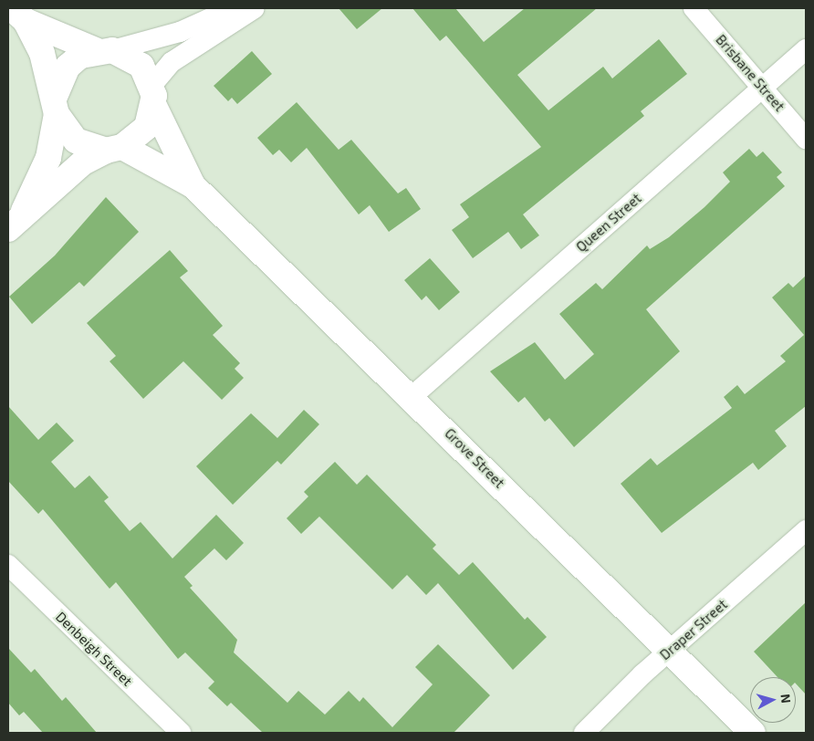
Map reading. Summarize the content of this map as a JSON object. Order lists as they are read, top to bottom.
{
  "streets": {
    "street": [
      "Brisbane Street",
      "Queen Street",
      "Grove Street",
      "Draper Street",
      "Denbeigh Street"
    ]
  },
  "crossings": [
    ["Brisbane Street", "Queen Street"],
    ["Queen Street", "Grove Street"],
    ["Grove Street", "Draper Street"]
  ],
  "north": "right"
}
